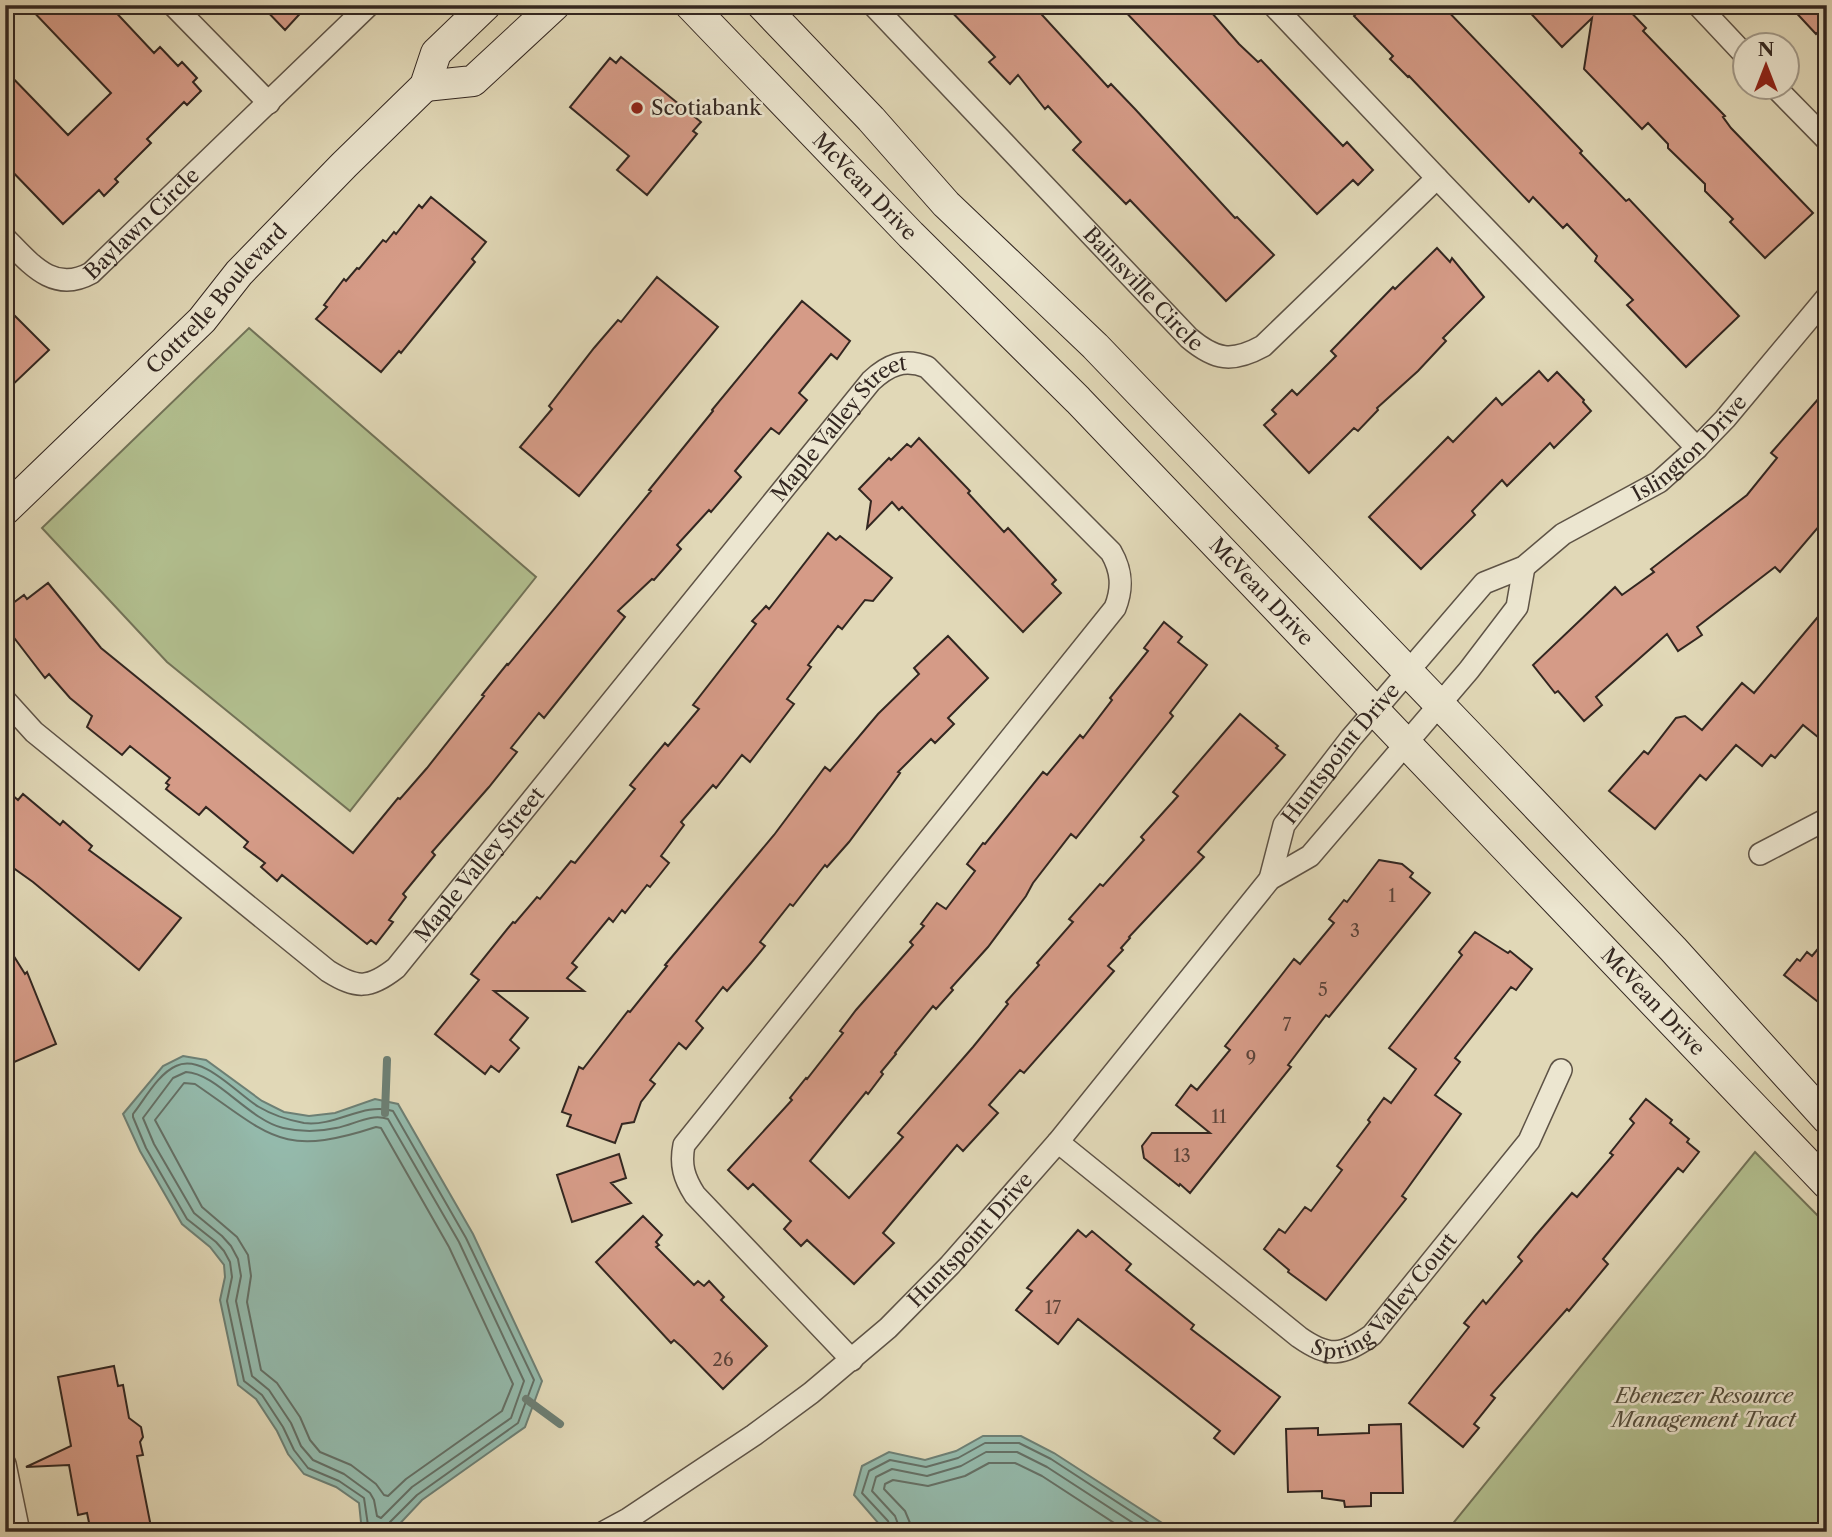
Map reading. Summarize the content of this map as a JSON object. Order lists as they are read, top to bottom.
{
  "streets": {
    "main road": ["McVean Drive", "Cottrelle Boulevard"],
    "street": [
      "Baylawn Circle",
      "Bainsville Circle",
      "Maple Valley Street",
      "Islington Drive",
      "Huntspoint Drive",
      "Spring Valley Court"
    ]
  },
  "crossings": [
    ["McVean Drive", "Huntspoint Drive"],
    ["Maple Valley Street", "Huntspoint Drive"],
    ["Islington Drive", "Huntspoint Drive"],
    ["Huntspoint Drive", "Spring Valley Court"]
  ],
  "parks": ["Ebenezer Resource Management Tract"],
  "places": ["Scotiabank"],
  "house_numbers": [
    "1",
    "3",
    "5",
    "7",
    "9",
    "11",
    "13",
    "17",
    "26"
  ],
  "north": "top"
}
